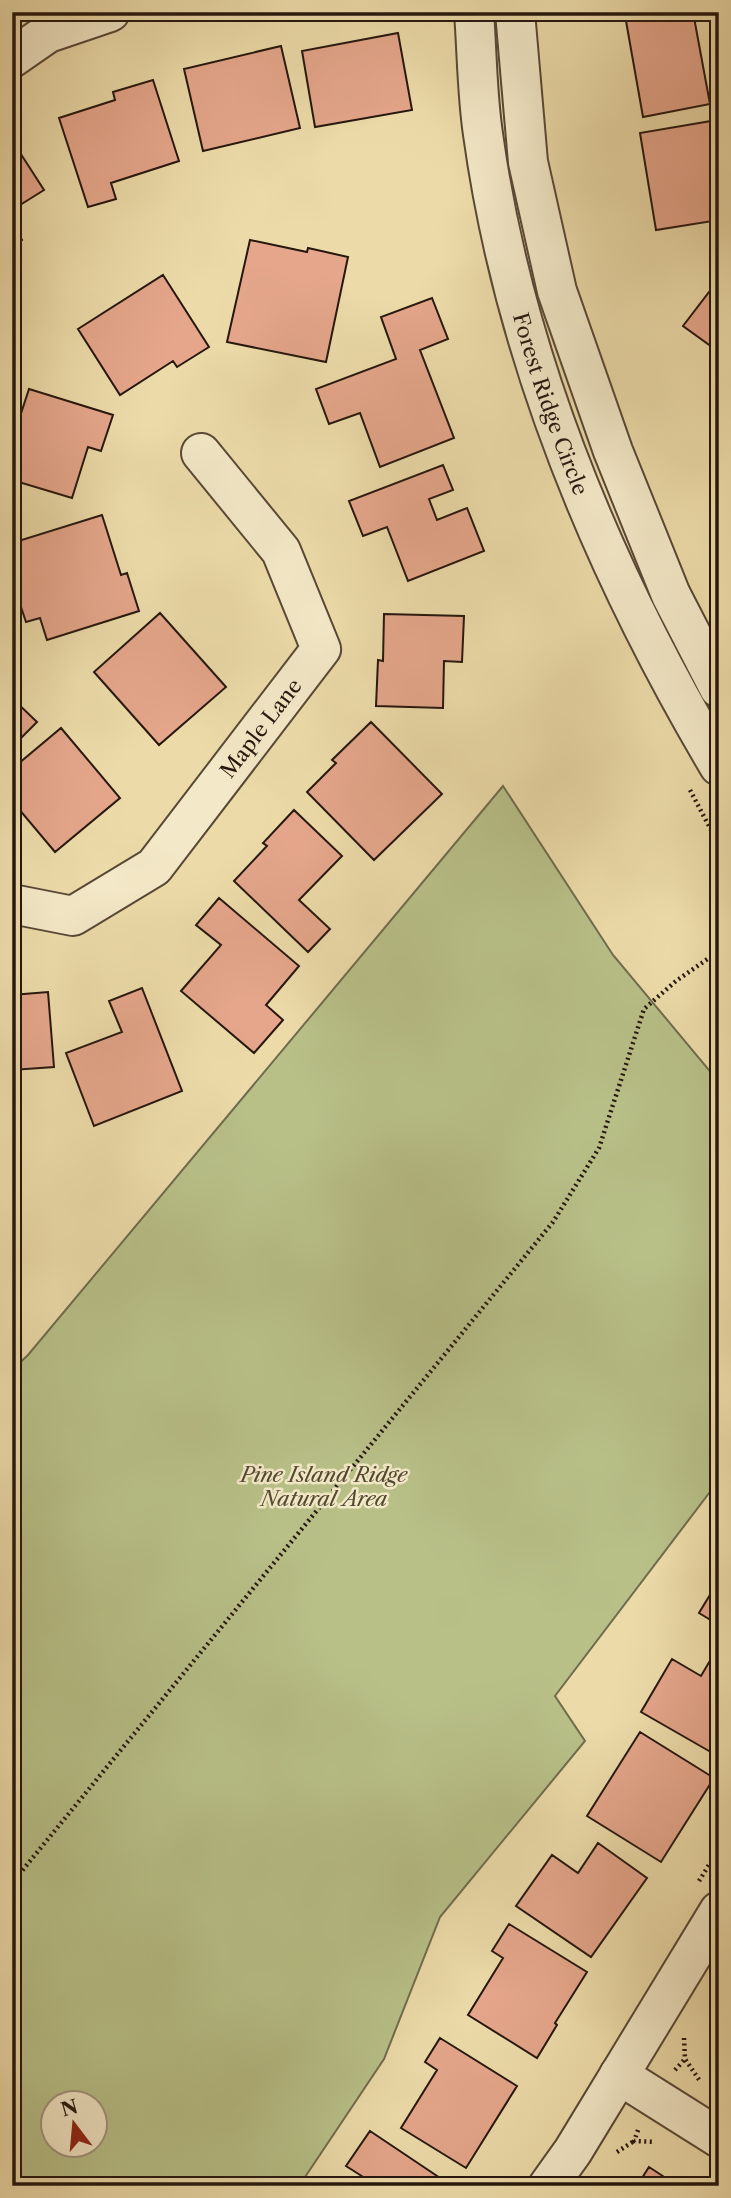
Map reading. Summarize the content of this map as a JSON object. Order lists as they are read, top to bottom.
{
  "streets": {
    "street": ["Forest Ridge Circle", "Maple Lane"]
  },
  "parks": ["Pine Island Ridge Natural Area"],
  "north": "top"
}
